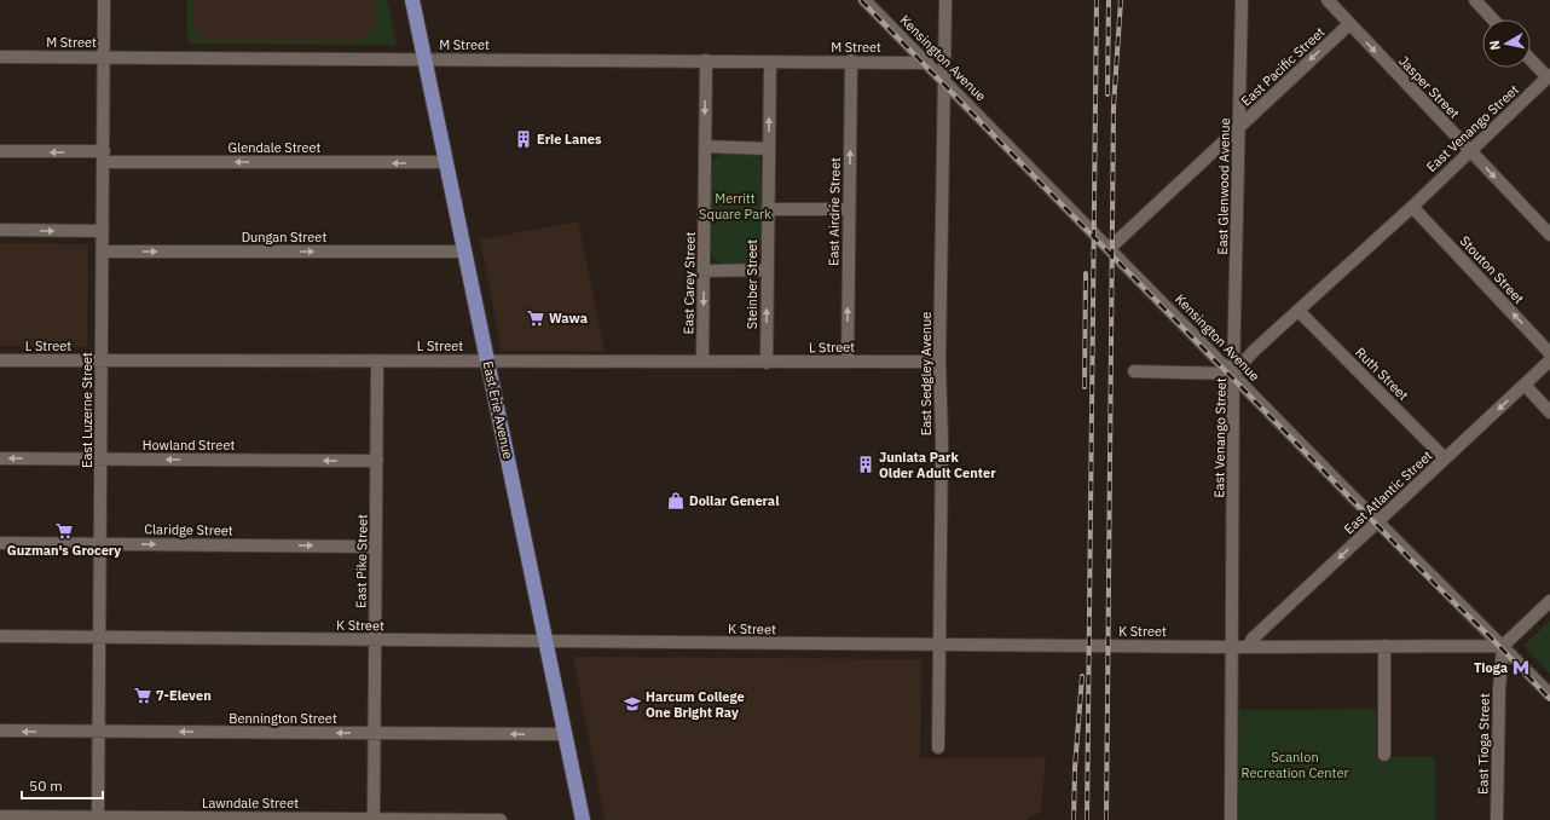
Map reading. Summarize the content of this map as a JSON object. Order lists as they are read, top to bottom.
{
  "streets": {
    "main road": ["East Erie Avenue"],
    "street": [
      "M Street",
      "Kensington Avenue",
      "East Pacific Street",
      "Jasper Street",
      "East Venango Street",
      "Glendale Street",
      "East Glenwood Avenue",
      "East Airdrie Street",
      "Dungan Street",
      "Stouton Street",
      "East Carey Street",
      "Steinber Street",
      "L Street",
      "East Sedgley Avenue",
      "Ruth Street",
      "East Luzerne Street",
      "Howland Street",
      "East Atlantic Street",
      "Claridge Street",
      "East Pike Street",
      "K Street",
      "Bennington Street",
      "East Tioga Street",
      "Lawndale Street"
    ]
  },
  "crossings": [
    ["M Street", "Kensington Avenue"],
    ["M Street", "East Airdrie Street"],
    ["M Street", "East Carey Street"],
    ["M Street", "Steinber Street"],
    ["M Street", "East Luzerne Street"],
    ["M Street", "East Erie Avenue"],
    ["Kensington Avenue", "East Pacific Street"],
    ["Kensington Avenue", "East Venango Street"],
    ["Kensington Avenue", "East Glenwood Avenue"],
    ["Kensington Avenue", "East Sedgley Avenue"],
    ["Kensington Avenue", "East Atlantic Street"],
    ["Kensington Avenue", "K Street"],
    ["Kensington Avenue", "East Tioga Street"],
    ["East Pacific Street", "Jasper Street"],
    ["East Pacific Street", "East Glenwood Avenue"],
    ["Jasper Street", "East Venango Street"],
    ["East Venango Street", "East Glenwood Avenue"],
    ["East Venango Street", "Stouton Street"],
    ["East Venango Street", "Ruth Street"],
    ["East Venango Street", "K Street"],
    ["Glendale Street", "East Luzerne Street"],
    ["Glendale Street", "East Erie Avenue"],
    ["East Airdrie Street", "L Street"],
    ["Dungan Street", "East Luzerne Street"],
    ["Dungan Street", "East Erie Avenue"],
    ["East Carey Street", "L Street"],
    ["Steinber Street", "L Street"],
    ["L Street", "East Sedgley Avenue"],
    ["L Street", "East Luzerne Street"],
    ["L Street", "East Erie Avenue"],
    ["L Street", "East Pike Street"],
    ["East Sedgley Avenue", "K Street"],
    ["Ruth Street", "East Atlantic Street"],
    ["East Luzerne Street", "Howland Street"],
    ["East Luzerne Street", "Claridge Street"],
    ["East Luzerne Street", "K Street"],
    ["East Luzerne Street", "Bennington Street"],
    ["East Luzerne Street", "Lawndale Street"],
    ["East Erie Avenue", "K Street"],
    ["East Erie Avenue", "Bennington Street"],
    ["Howland Street", "East Pike Street"],
    ["East Atlantic Street", "K Street"],
    ["Claridge Street", "East Pike Street"],
    ["East Pike Street", "K Street"],
    ["East Pike Street", "Bennington Street"],
    ["East Pike Street", "Lawndale Street"],
    ["K Street", "East Tioga Street"]
  ],
  "one_way": [
    "East Pacific Street",
    "Jasper Street",
    "Glendale Street",
    "East Airdrie Street",
    "Dungan Street",
    "Stouton Street",
    "East Carey Street",
    "Steinber Street",
    "Howland Street",
    "East Atlantic Street",
    "Claridge Street",
    "Bennington Street"
  ],
  "parks": ["Merritt Square Park", "Scanlon Recreation Center"],
  "places": {
    "building": ["Erie Lanes", "Juniata Park Older Adult Center"],
    "supermarket": ["Wawa", "Guzman's Grocery", "7-Eleven"],
    "shop": ["Dollar General"],
    "metro station": ["Tioga"],
    "school or university": ["Harcum College One Bright Ray"]
  },
  "scale_bar": "50 m",
  "north": "left"
}
